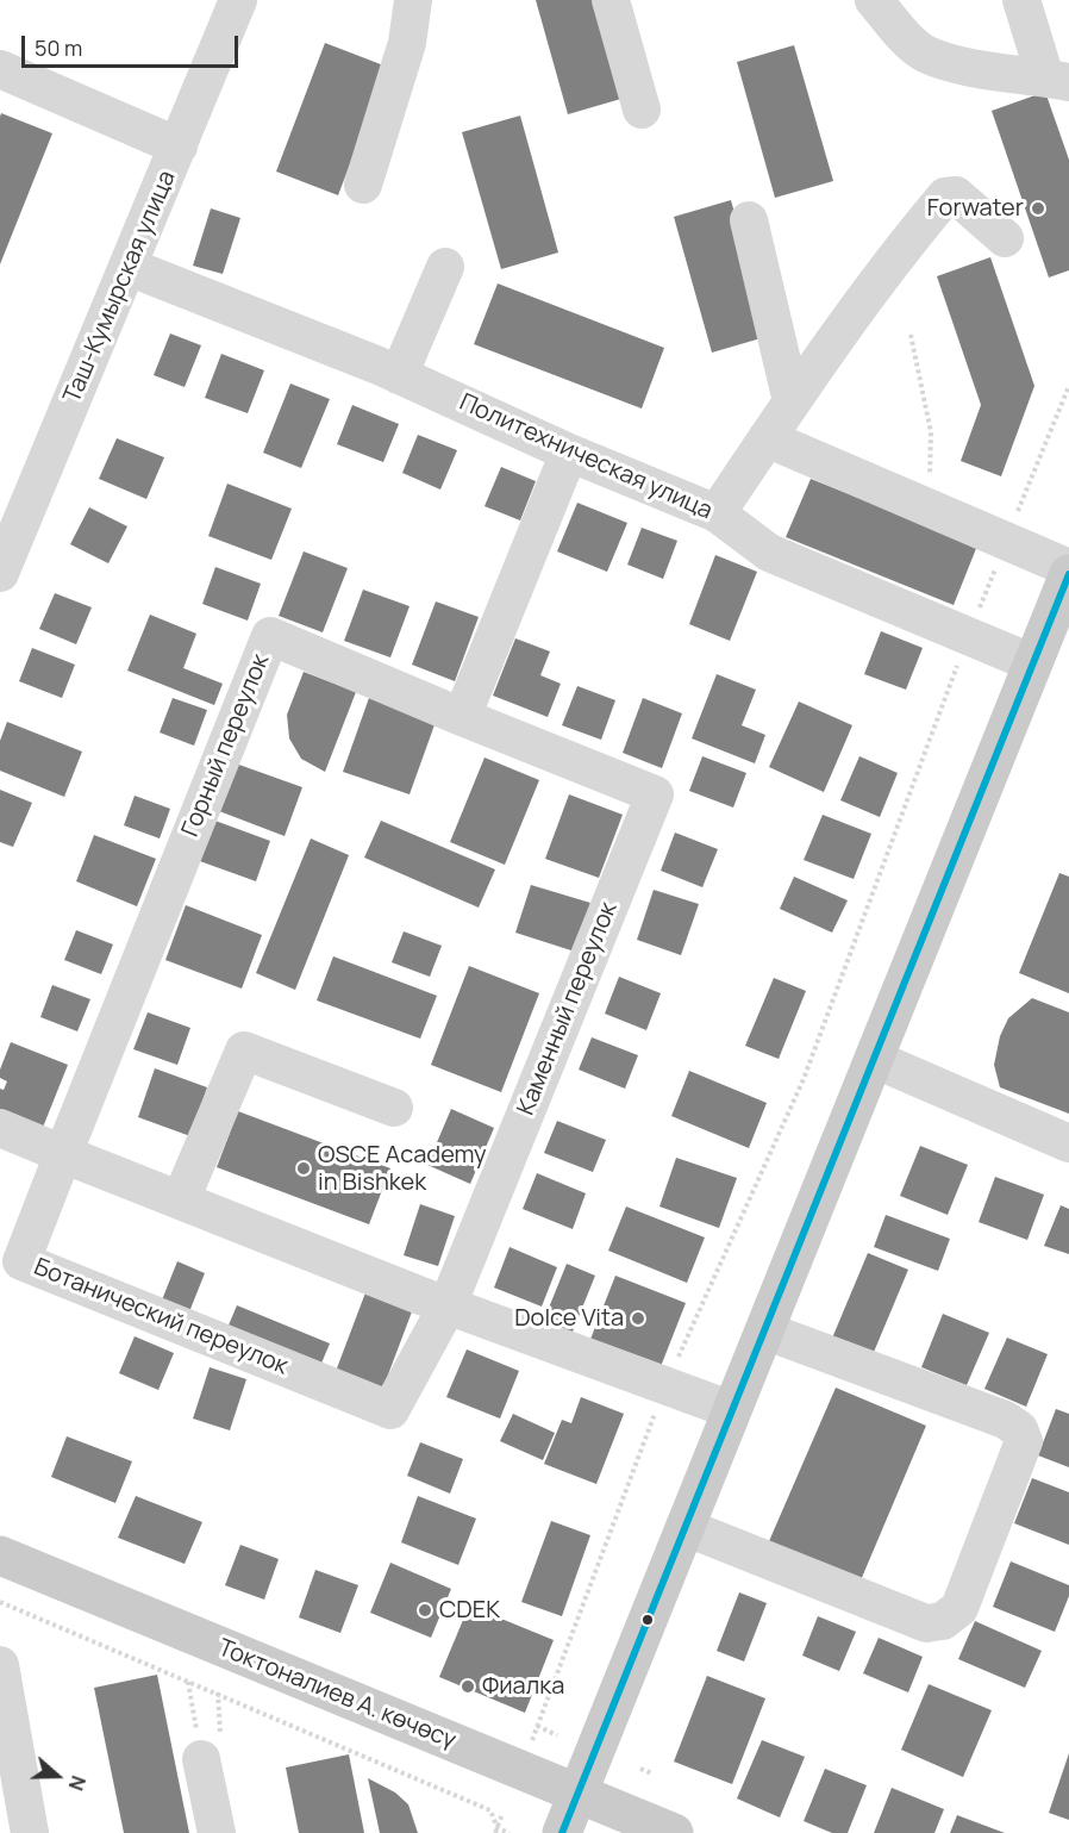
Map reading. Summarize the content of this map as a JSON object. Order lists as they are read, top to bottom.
{
  "streets": {
    "main road": ["Токтоналиев А. көчөсү"],
    "street": [
      "Таш-Кумырская улица",
      "Политехническая улица",
      "Горный переулок",
      "Каменный переулок",
      "Ботанический переулок"
    ]
  },
  "crossings": [
    ["Таш-Кумырская улица", "Политехническая улица"],
    ["Горный переулок", "Каменный переулок"],
    ["Горный переулок", "Ботанический переулок"],
    ["Каменный переулок", "Ботанический переулок"]
  ],
  "places": [
    "Forwater",
    "OSCE Academy in Bishkek",
    "Dolce Vita",
    "CDEK",
    "Фиалка"
  ],
  "scale_bar": "50 m",
  "north": "right"
}
